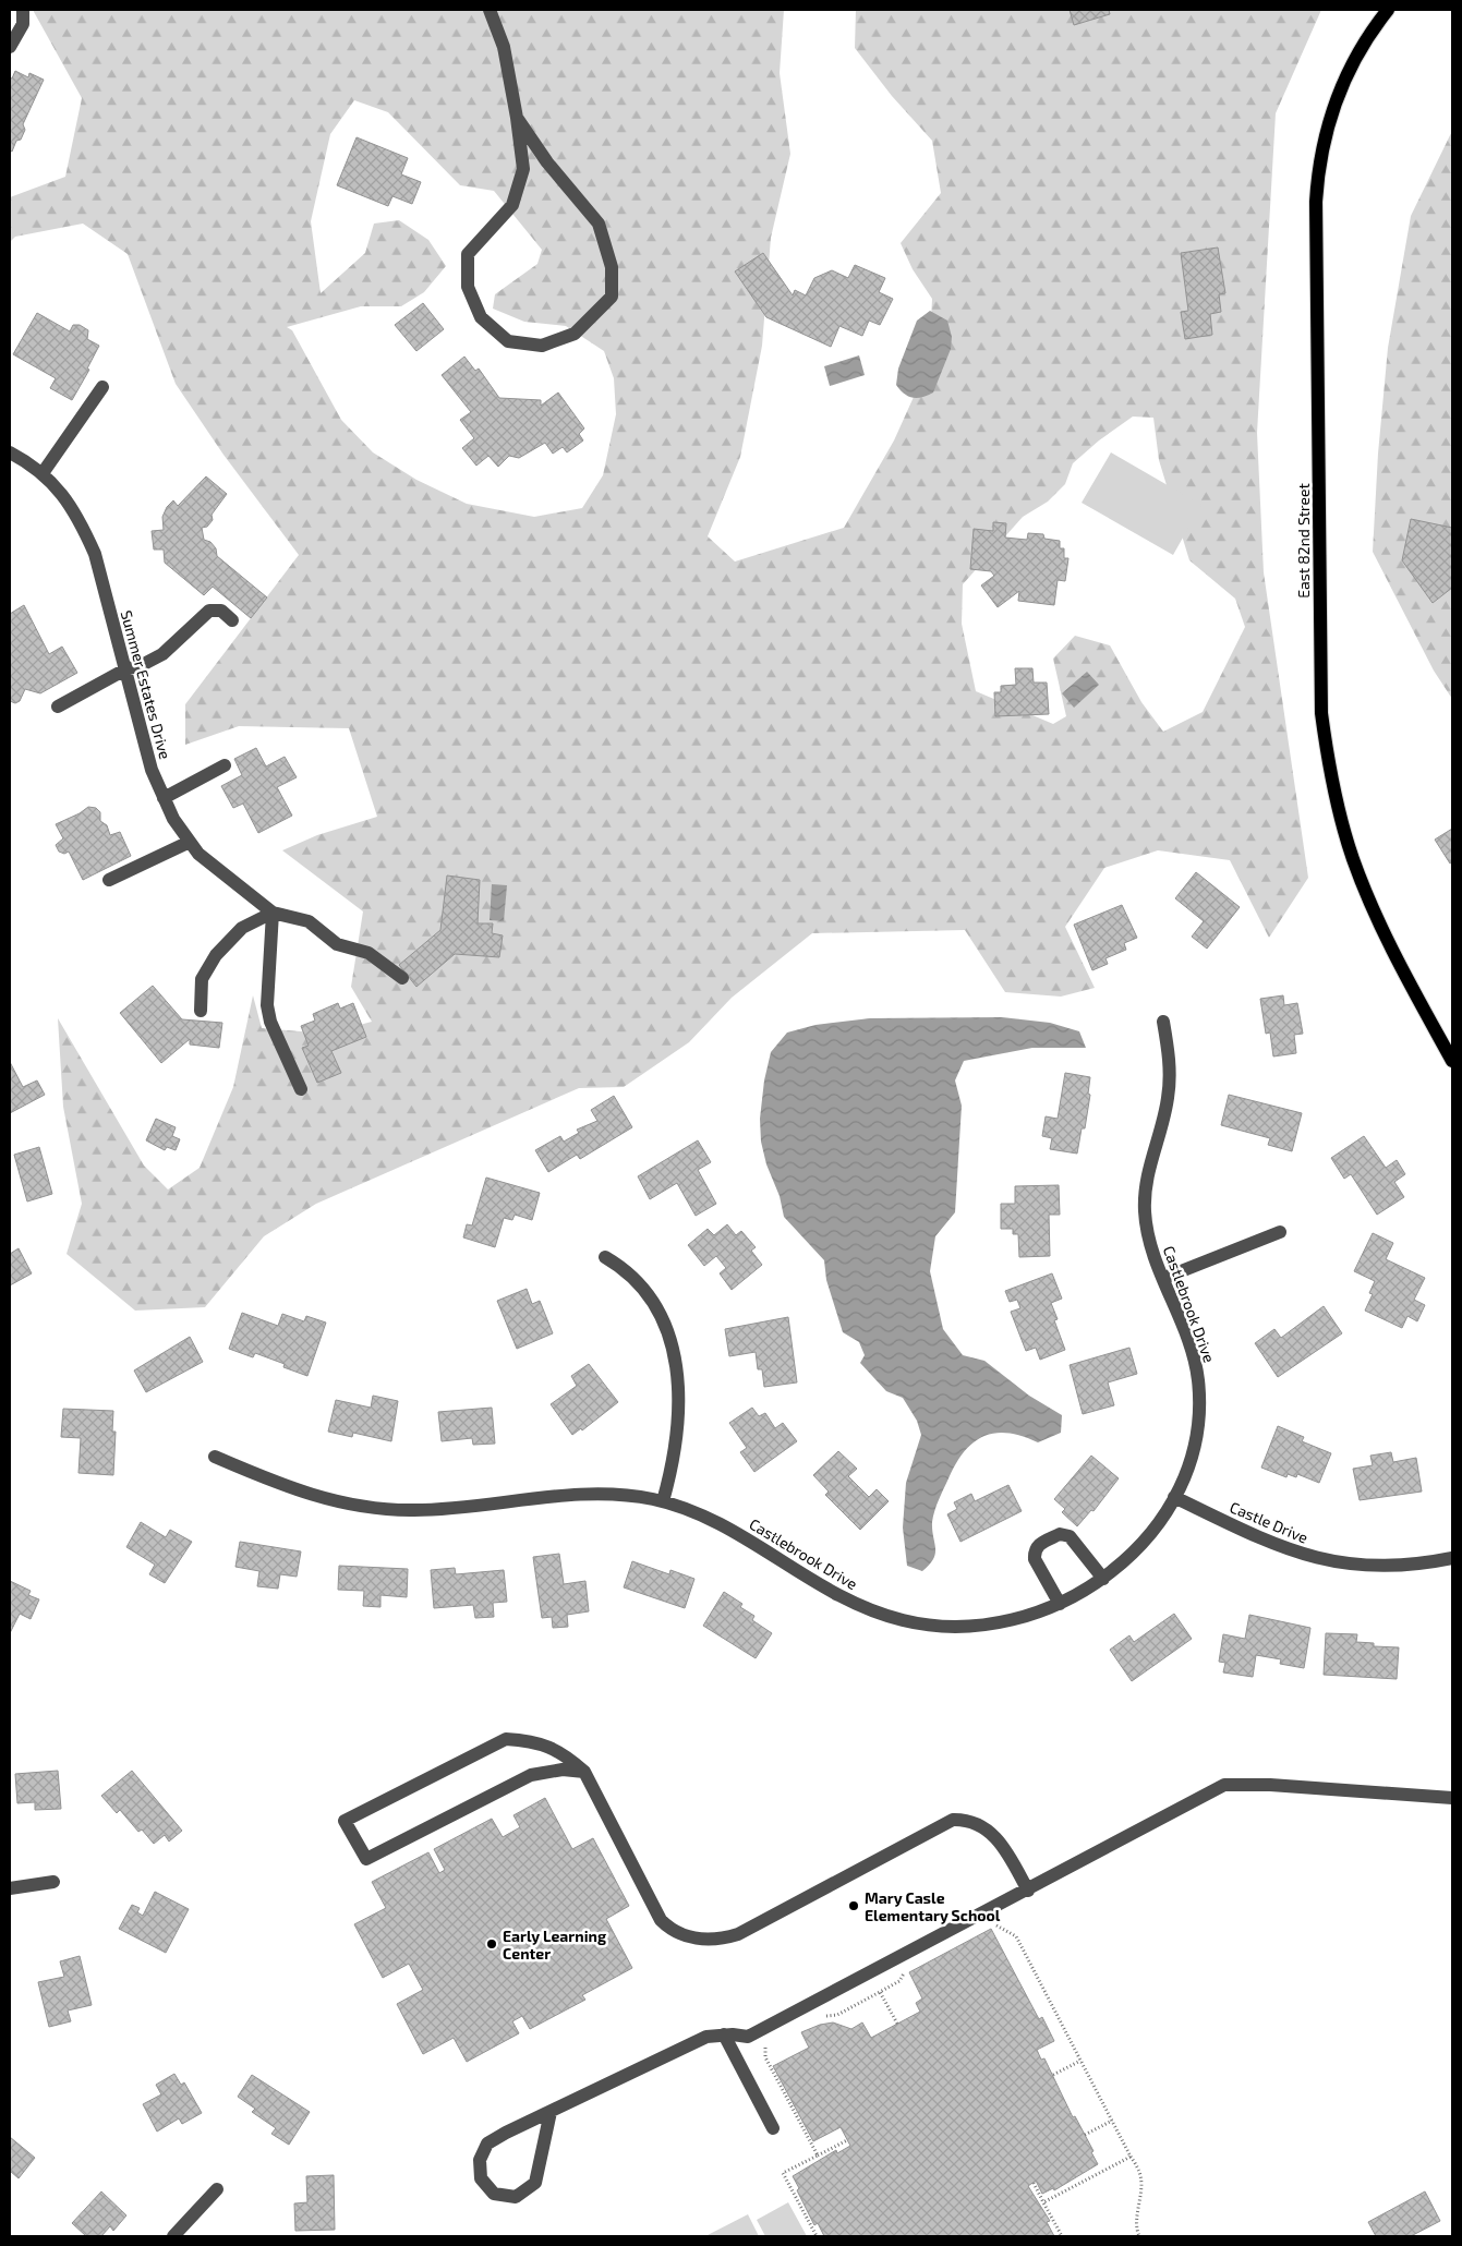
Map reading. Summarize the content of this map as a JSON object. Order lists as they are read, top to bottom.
{
  "streets": {
    "main road": ["East 82nd Street"],
    "street": ["Summer Estates Drive", "Castlebrook Drive", "Castle Drive"]
  },
  "crossings": [
    ["Castlebrook Drive", "Castle Drive"]
  ],
  "places": ["Mary Casle Elementary School", "Early Learning Center"]
}
